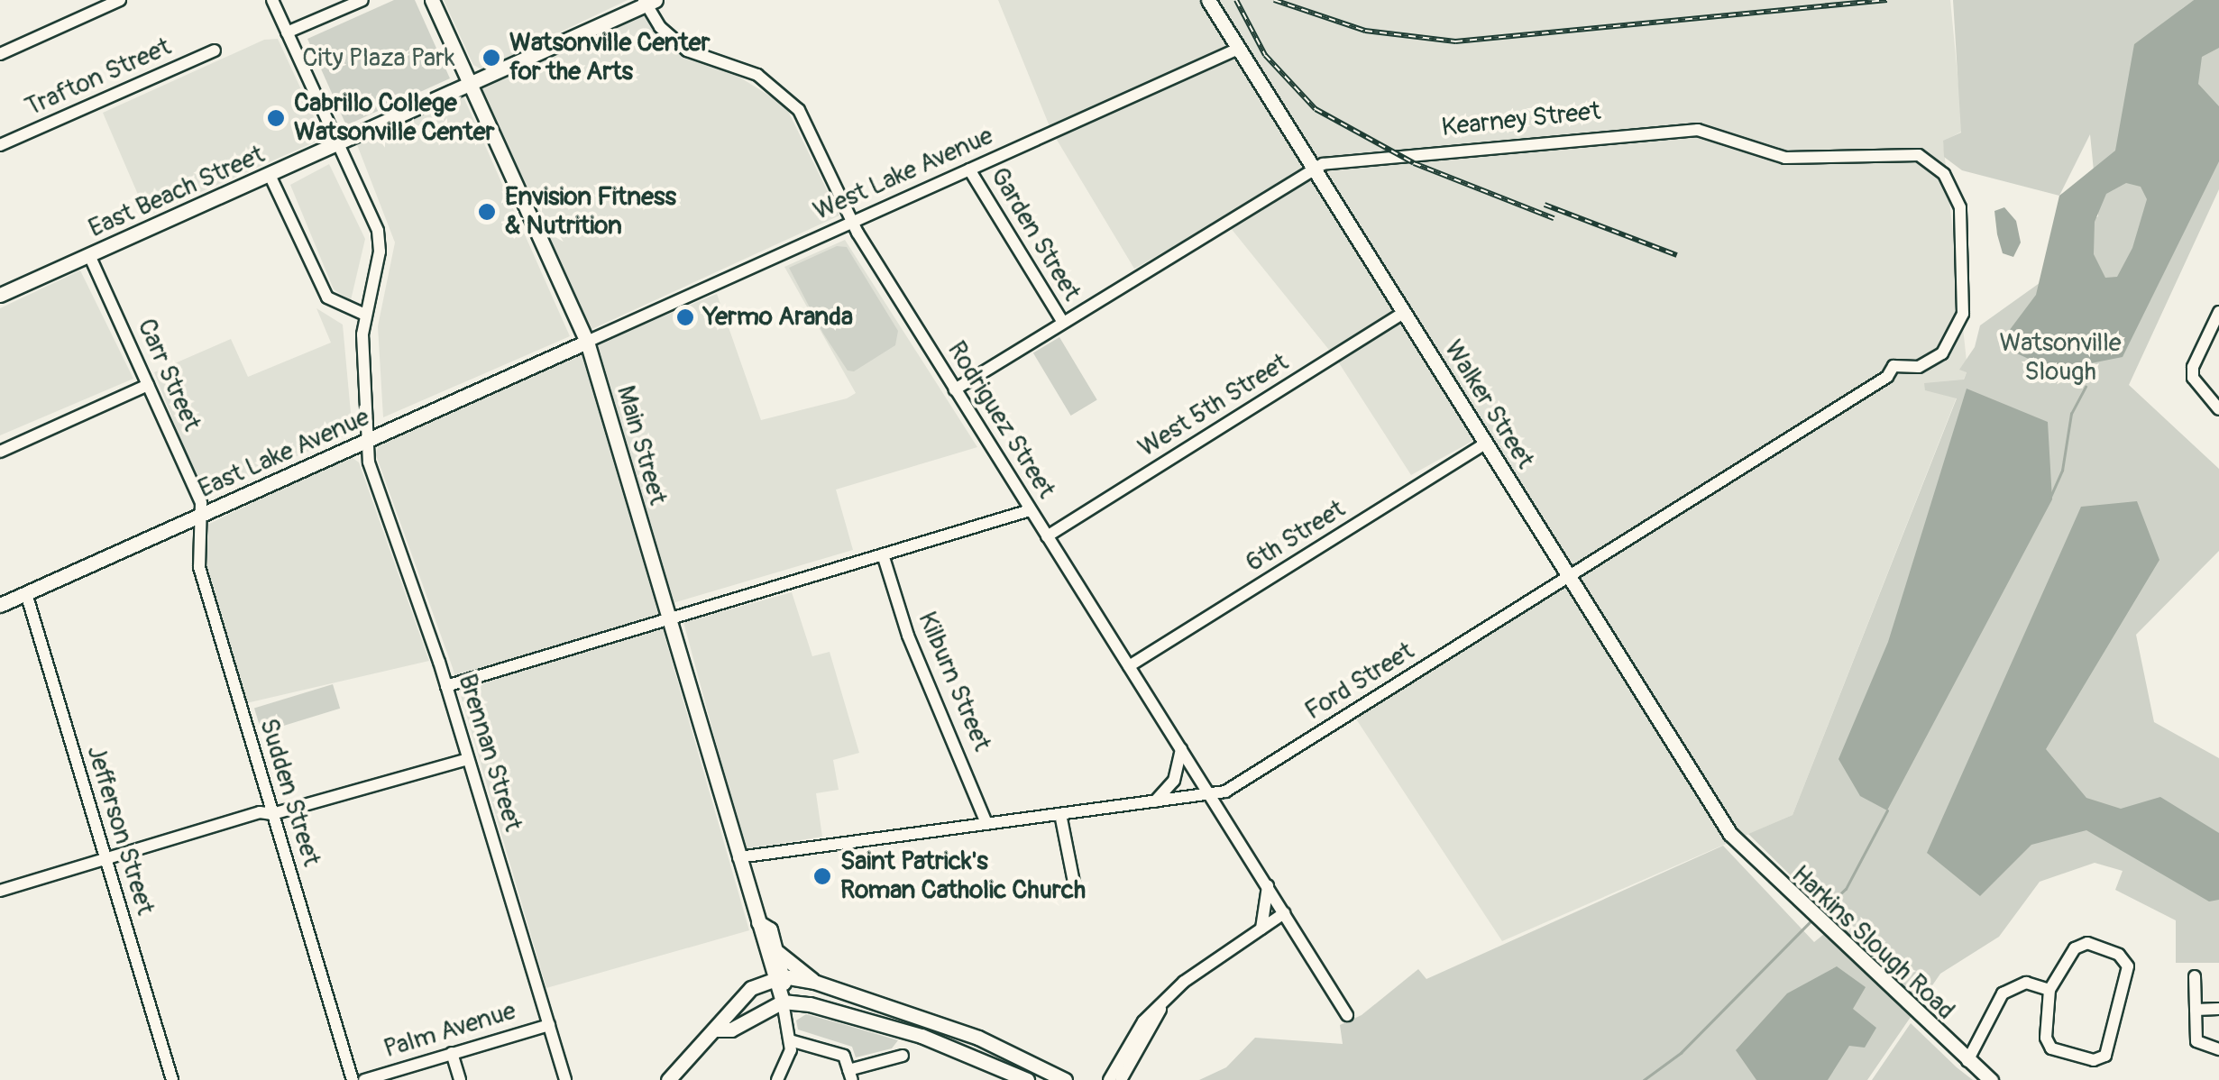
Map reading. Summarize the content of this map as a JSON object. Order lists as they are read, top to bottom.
{
  "streets": {
    "main road": [
      "East Beach Street",
      "Walker Street",
      "Main Street",
      "East Lake Avenue",
      "Harkins Slough Road"
    ],
    "street": [
      "Trafton Street",
      "Kearney Street",
      "West Lake Avenue",
      "Garden Street",
      "Carr Street",
      "West 5th Street",
      "Rodriguez Street",
      "6th Street",
      "Kilburn Street",
      "Ford Street",
      "Brennan Street",
      "Sudden Street",
      "Jefferson Street",
      "Palm Avenue"
    ]
  },
  "crossings": [
    ["Kearney Street", "Garden Street"],
    ["Kearney Street", "Walker Street"],
    ["Kearney Street", "Rodriguez Street"],
    ["Kearney Street", "Ford Street"],
    ["West Lake Avenue", "Garden Street"],
    ["West Lake Avenue", "Walker Street"],
    ["West Lake Avenue", "Rodriguez Street"],
    ["West Lake Avenue", "Main Street"],
    ["West Lake Avenue", "East Lake Avenue"],
    ["East Beach Street", "Carr Street"],
    ["East Beach Street", "Rodriguez Street"],
    ["East Beach Street", "Main Street"],
    ["East Beach Street", "Brennan Street"],
    ["Carr Street", "East Lake Avenue"],
    ["Carr Street", "Sudden Street"],
    ["Walker Street", "West 5th Street"],
    ["Walker Street", "6th Street"],
    ["Walker Street", "Ford Street"],
    ["Walker Street", "Harkins Slough Road"],
    ["West 5th Street", "Rodriguez Street"],
    ["Rodriguez Street", "6th Street"],
    ["Rodriguez Street", "Ford Street"],
    ["Main Street", "East Lake Avenue"],
    ["Main Street", "Ford Street"],
    ["East Lake Avenue", "Brennan Street"],
    ["East Lake Avenue", "Sudden Street"],
    ["East Lake Avenue", "Jefferson Street"],
    ["Kilburn Street", "Ford Street"],
    ["Brennan Street", "Palm Avenue"]
  ],
  "parks": ["City Plaza Park", "Watsonville Slough"],
  "places": [
    "Watsonville Center for the Arts",
    "Cabrillo College Watsonville Center",
    "Envision Fitness & Nutrition",
    "Yermo Aranda",
    "Saint Patrick's Roman Catholic Church"
  ]
}
